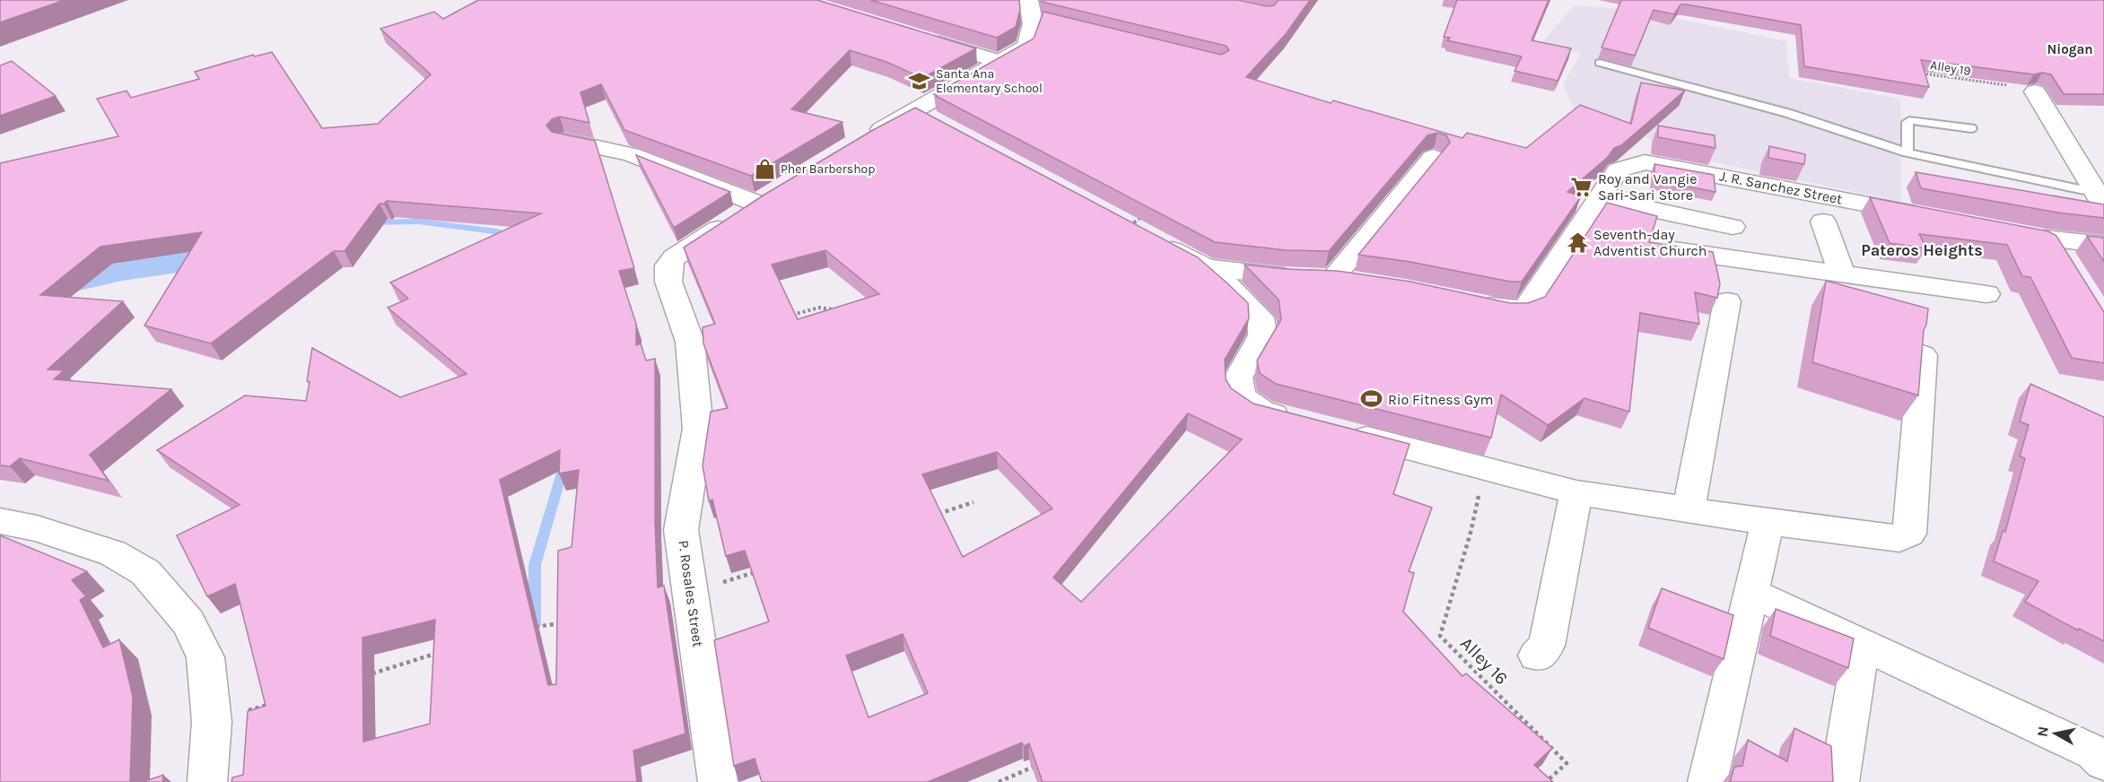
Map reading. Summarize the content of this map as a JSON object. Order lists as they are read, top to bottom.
{
  "streets": {
    "street": ["J. R. Sanchez Street", "P. Rosales Street"],
    "path": ["Alley 19", "Alley 16"]
  },
  "districts": ["Niogan", "Pateros Heights"],
  "places": {
    "school or university": ["Santa Ana Elementary School"],
    "shop": ["Pher Barbershop"],
    "supermarket": ["Roy and Vangie Sari-Sari Store"],
    "temple": ["Seventh-day Adventist Church"],
    "sports": ["Rio Fitness Gym"]
  },
  "north": "left"
}
